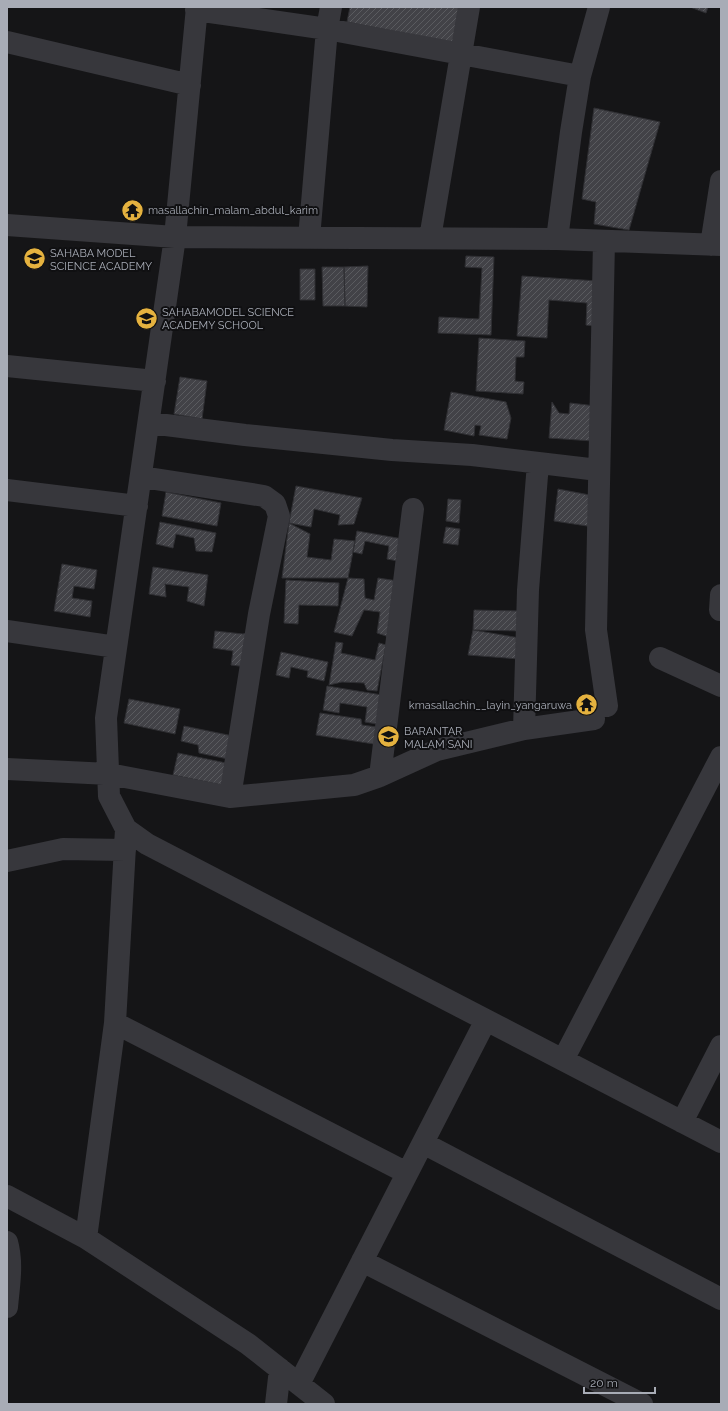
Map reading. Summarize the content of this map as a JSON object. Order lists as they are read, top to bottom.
{
  "places": {
    "temple": ["masallachin_malam_abdul_karim", "kmasallachin__layin_yangaruwa"],
    "school or university": ["SAHABA MODEL SCIENCE ACADEMY", "SAHABAMODEL SCIENCE ACADEMY SCHOOL", "BARANTAR MALAM SANI"]
  },
  "scale_bar": "20 m"
}
